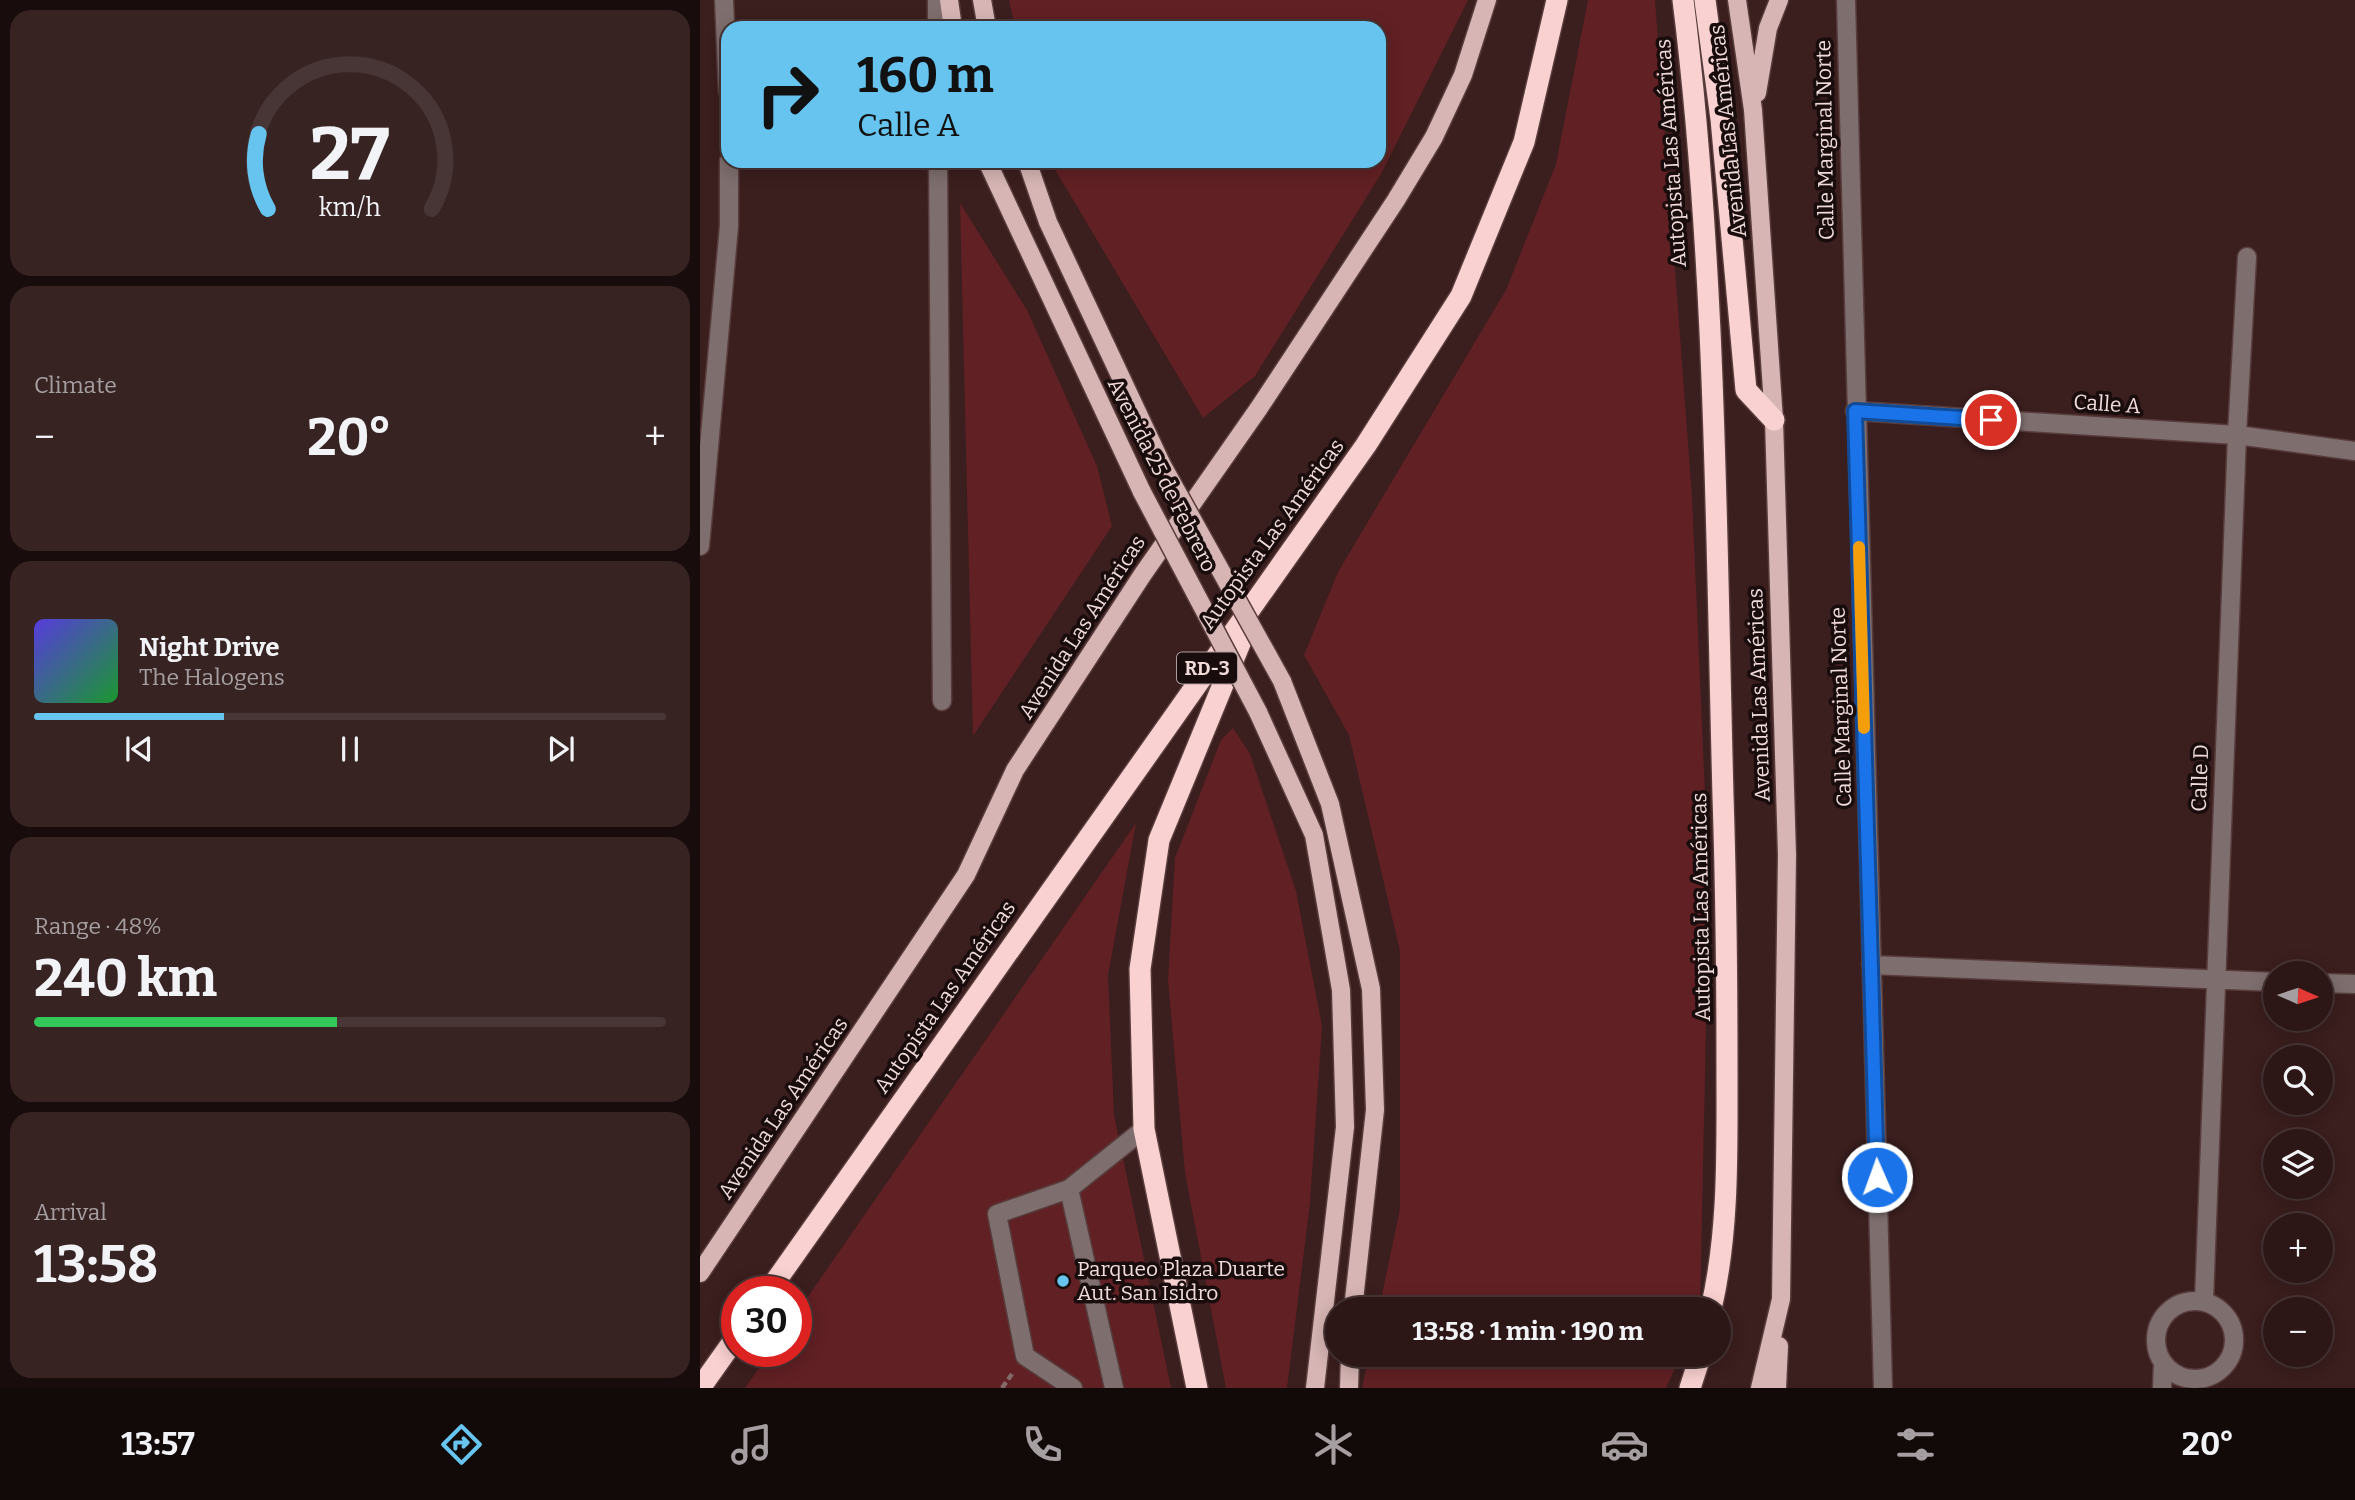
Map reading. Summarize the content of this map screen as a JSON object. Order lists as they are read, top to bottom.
{
  "streets": {
    "highway": ["Autopista Las Américas", "RD-3"],
    "main road": ["Avenida Las Américas", "Avenida 25 de Febrero"],
    "street": ["Calle Marginal Norte", "Calle A", "Calle D"]
  },
  "crossings": [
    ["Calle Marginal Norte", "Calle A"],
    ["Calle A", "Calle D"]
  ],
  "places": ["Parqueo Plaza Duarte Aut. San Isidro"],
  "north": "right",
  "page": {
    "turn": ["160 m", "Calle A"],
    "tile": [
      "Climate",
      ["Range · 48%", "240 km"],
      ["Arrival", "13:58"]
    ],
    "heat": ["−", "20°", "+"],
    "song": ["Night Drive", "The Halogens"],
    "map_buttons": ["+", "−"],
    "limit": "30",
    "trip": "13:58 · 1 min · 190 m",
    "tabs": ["13:57", "20°"],
    "gauge": ["27", "km/h"]
  }
}
